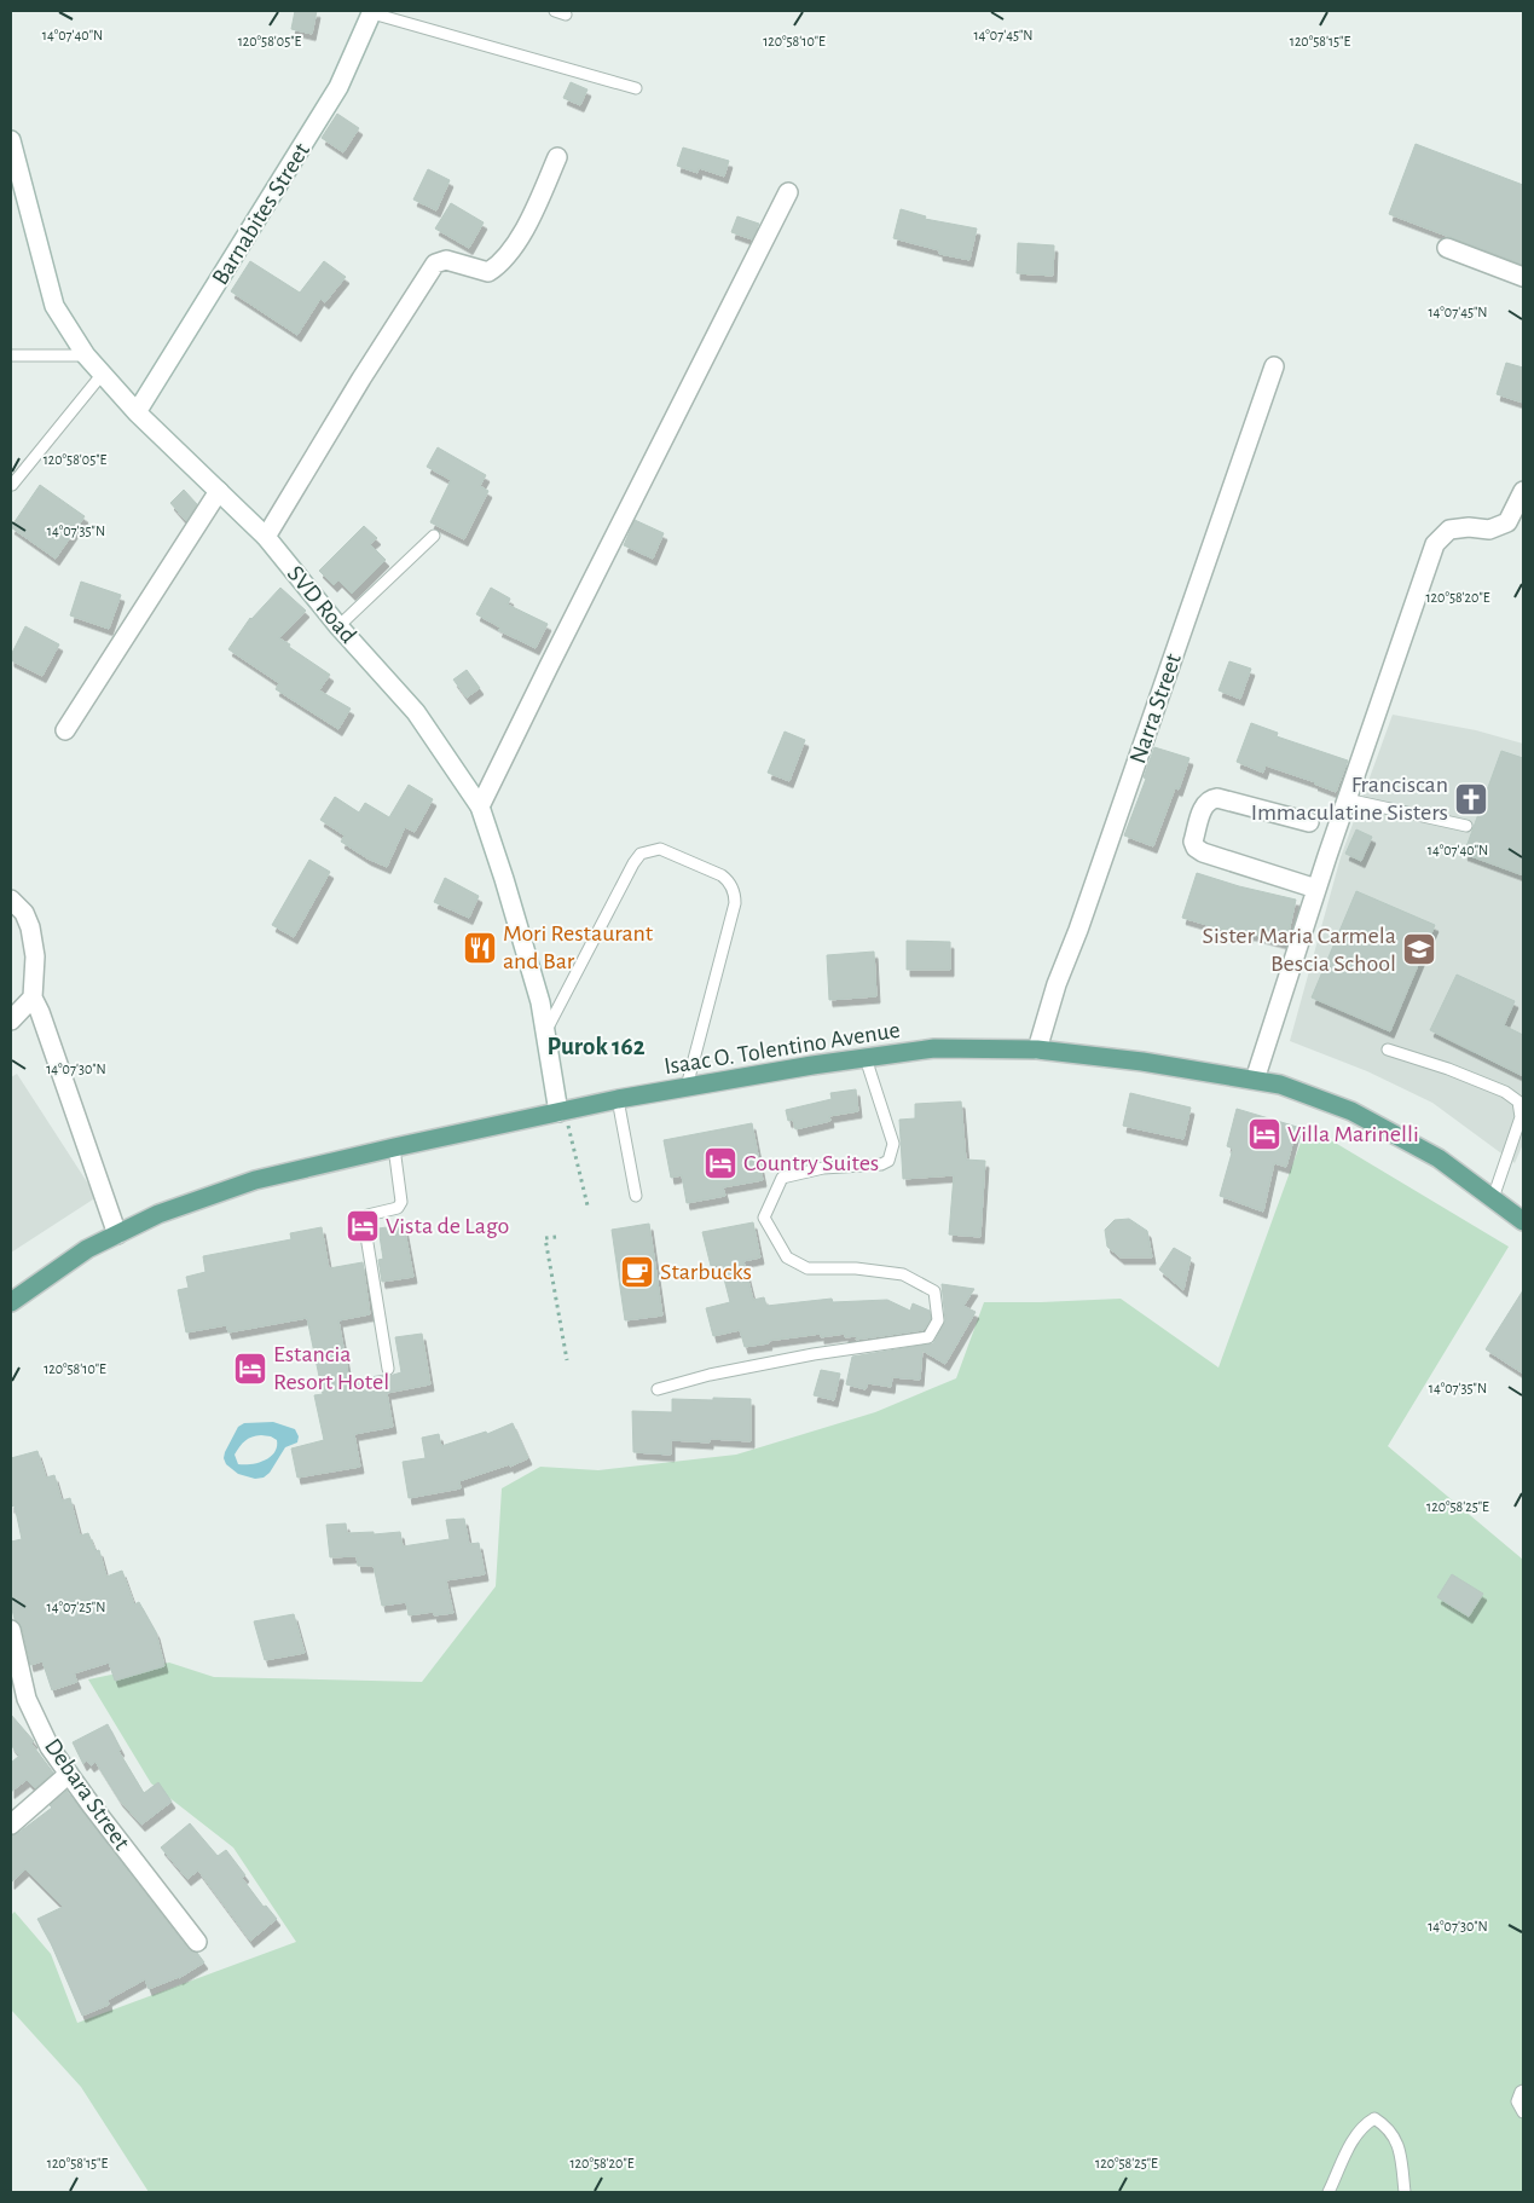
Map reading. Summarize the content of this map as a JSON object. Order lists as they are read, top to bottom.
{
  "streets": {
    "main road": ["Isaac O. Tolentino Avenue"],
    "street": [
      "Barnabites Street",
      "SVD Road",
      "Narra Street",
      "Debara Street"
    ]
  },
  "crossings": [
    ["Barnabites Street", "SVD Road"],
    ["SVD Road", "Isaac O. Tolentino Avenue"],
    ["Narra Street", "Isaac O. Tolentino Avenue"]
  ],
  "districts": ["Purok 162"],
  "places": {
    "church": ["Franciscan Immaculatine Sisters"],
    "restaurant": ["Mori Restaurant and Bar"],
    "school or university": ["Sister Maria Carmela Bescia School"],
    "hotel": [
      "Villa Marinelli",
      "Country Suites",
      "Vista de Lago",
      "Estancia Resort Hotel"
    ],
    "cafe": ["Starbucks"]
  },
  "coordinates": [
    "14°07'40\"N",
    "14°07'45\"N",
    "120°58'10\"E",
    "120°58'15\"E",
    "120°58'05\"E",
    "14°07'35\"N",
    "120°58'20\"E",
    "14°07'30\"N",
    "120°58'25\"E",
    "14°07'25\"N"
  ]
}
